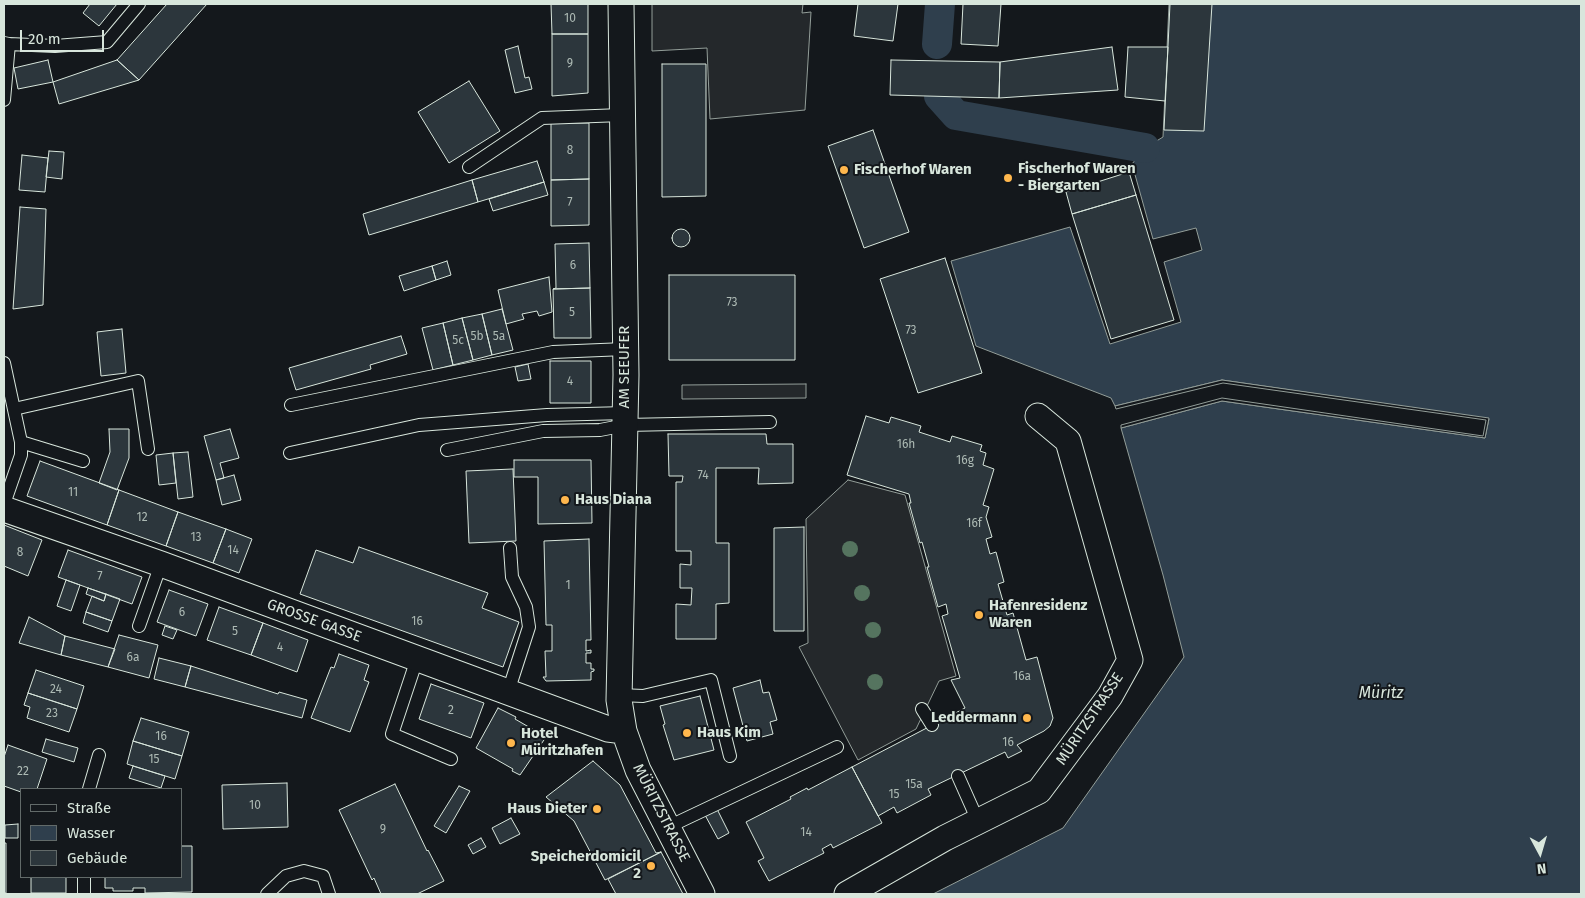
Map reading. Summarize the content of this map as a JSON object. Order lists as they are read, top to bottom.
{
  "streets": {
    "street": ["AM SEEUFER", "GROSSE GASSE", "MÜRITZSTRASSE"]
  },
  "crossings": [
    ["AM SEEUFER", "GROSSE GASSE"],
    ["AM SEEUFER", "MÜRITZSTRASSE"],
    ["GROSSE GASSE", "MÜRITZSTRASSE"]
  ],
  "water": ["Müritz"],
  "places": [
    "Fischerhof Waren",
    "Fischerhof Waren - Biergarten",
    "Haus Diana",
    "Hafenresidenz Waren",
    "Leddermann",
    "Haus Kim",
    "Hotel Müritzhafen",
    "Haus Dieter",
    "Speicherdomicil 2"
  ],
  "house_numbers": [
    "10",
    "9",
    "8",
    "7",
    "6",
    "73",
    "5",
    "73",
    "5b",
    "5a",
    "5c",
    "4",
    "16h",
    "16g",
    "74",
    "11",
    "12",
    "16f",
    "13",
    "14",
    "8",
    "7",
    "1",
    "6",
    "16",
    "5",
    "4",
    "6a",
    "16a",
    "24",
    "2",
    "23",
    "16",
    "16",
    "15",
    "22",
    "15a",
    "15",
    "10",
    "9",
    "14"
  ],
  "legend": ["Straße", "Wasser", "Gebäude"],
  "scale_bar": "20 m",
  "north": "bottom"
}
